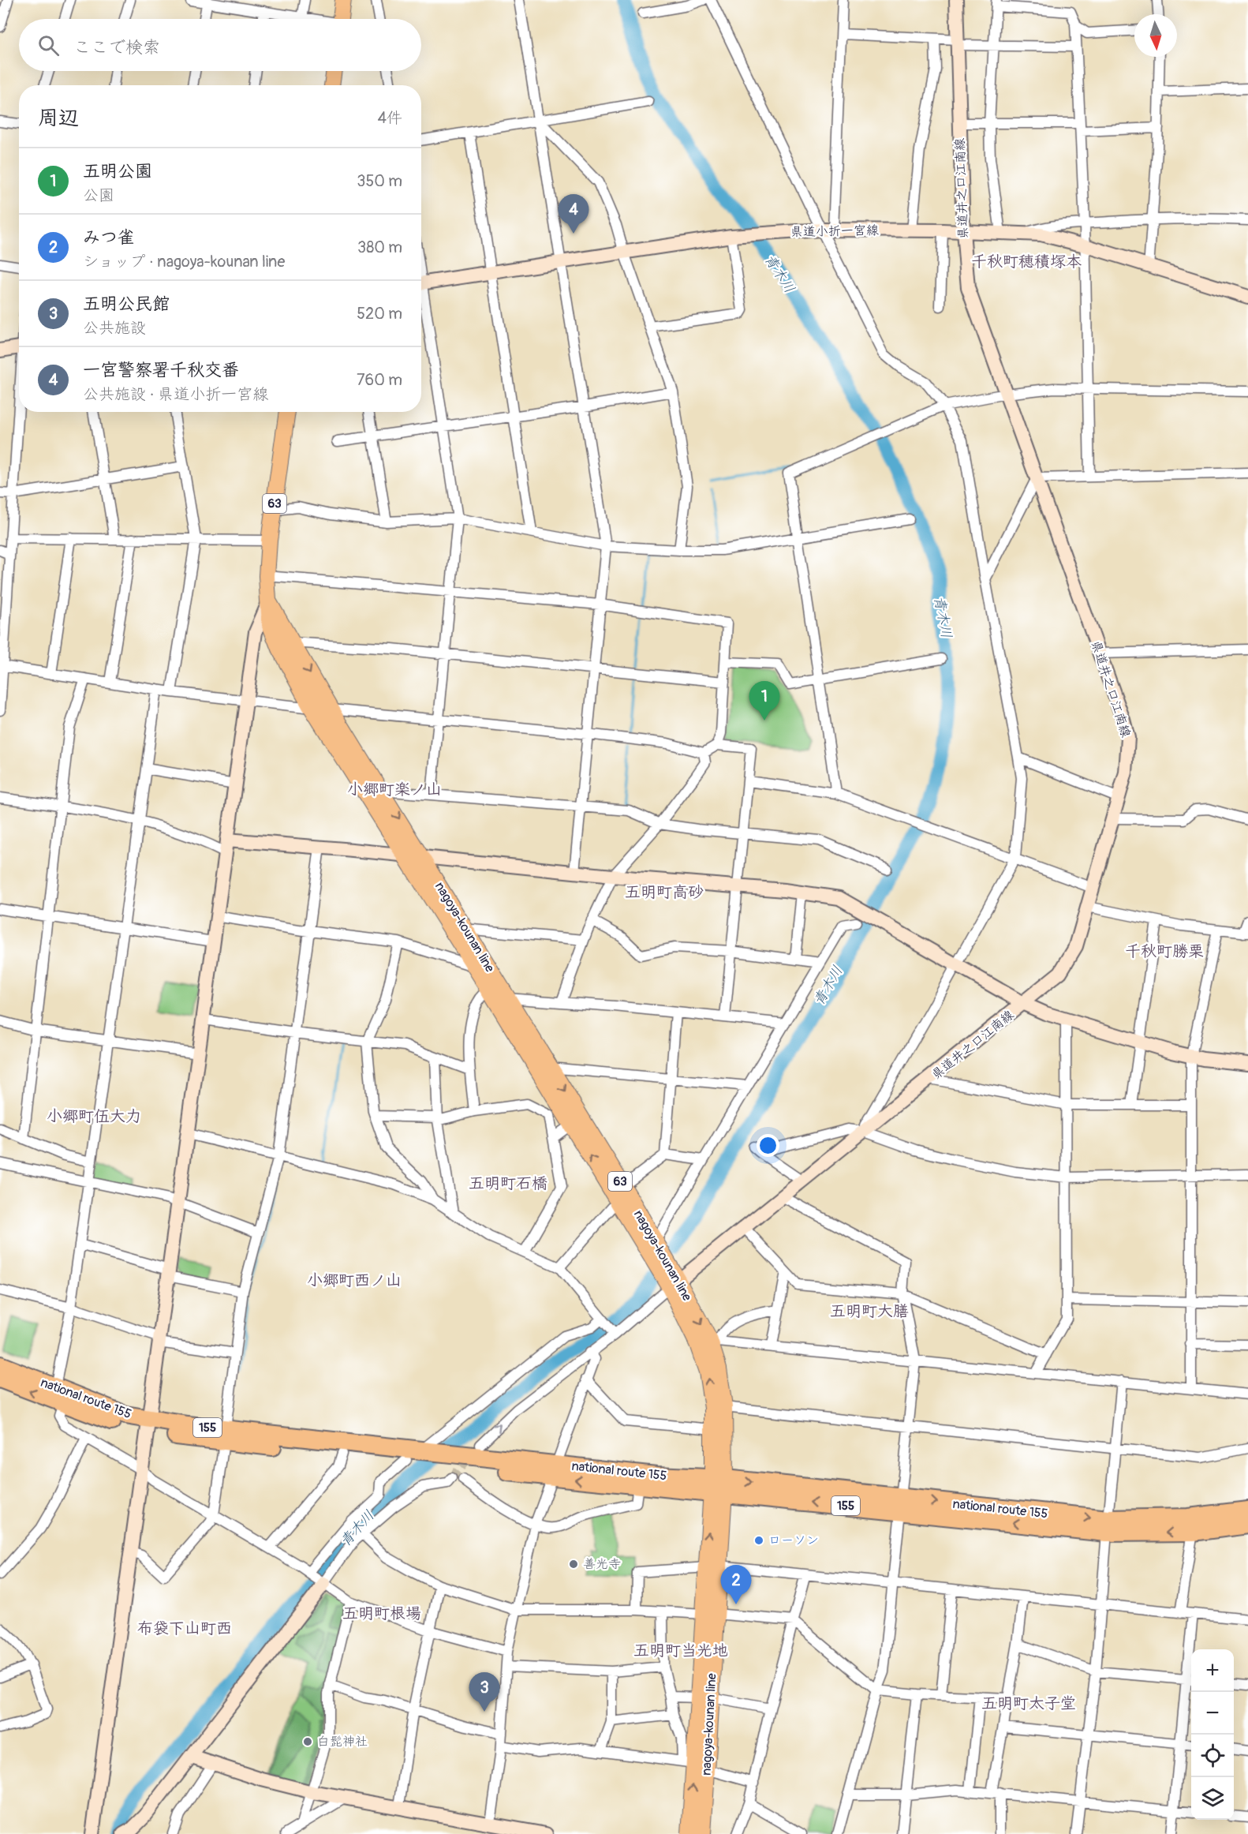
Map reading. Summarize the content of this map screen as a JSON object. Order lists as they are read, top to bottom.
{
  "streets": {
    "highway": ["national route 155", "155"],
    "main road": ["63", "nagoya-kounan line"],
    "street": ["県道井之口江南線", "県道小折一宮線"]
  },
  "crossings": [
    ["県道井之口江南線", "県道小折一宮線"],
    ["県道井之口江南線", "nagoya-kounan line"],
    ["nagoya-kounan line", "national route 155"]
  ],
  "districts": [
    "千秋町穂積塚本",
    "小郷町楽ノ山",
    "五明町高砂",
    "千秋町勝栗",
    "小郷町伍大力",
    "五明町石橋",
    "小郷町西ノ山",
    "五明町大膳",
    "五明町根場",
    "布袋下山町西",
    "五明町当光地",
    "五明町太子堂"
  ],
  "water": ["青木川"],
  "places": ["ローソン", "善光寺", "白髭神社"],
  "north": "bottom",
  "page": {
    "search": "ここで検索",
    "heading": ["周辺", "4件"],
    "list": [
      {
        "mark": "1",
        "name": "五明公園",
        "note": "公園",
        "value": "350 m"
      },
      {
        "mark": "2",
        "name": "みつ雀",
        "note": "ショップ · nagoya-kounan line",
        "value": "380 m"
      },
      {
        "mark": "3",
        "name": "五明公民館",
        "note": "公共施設",
        "value": "520 m"
      },
      {
        "mark": "4",
        "name": "一宮警察署千秋交番",
        "note": "公共施設 · 県道小折一宮線",
        "value": "760 m"
      }
    ],
    "pins": [
      "4",
      "1",
      "2",
      "3"
    ],
    "map_buttons": ["+", "−"]
  }
}
